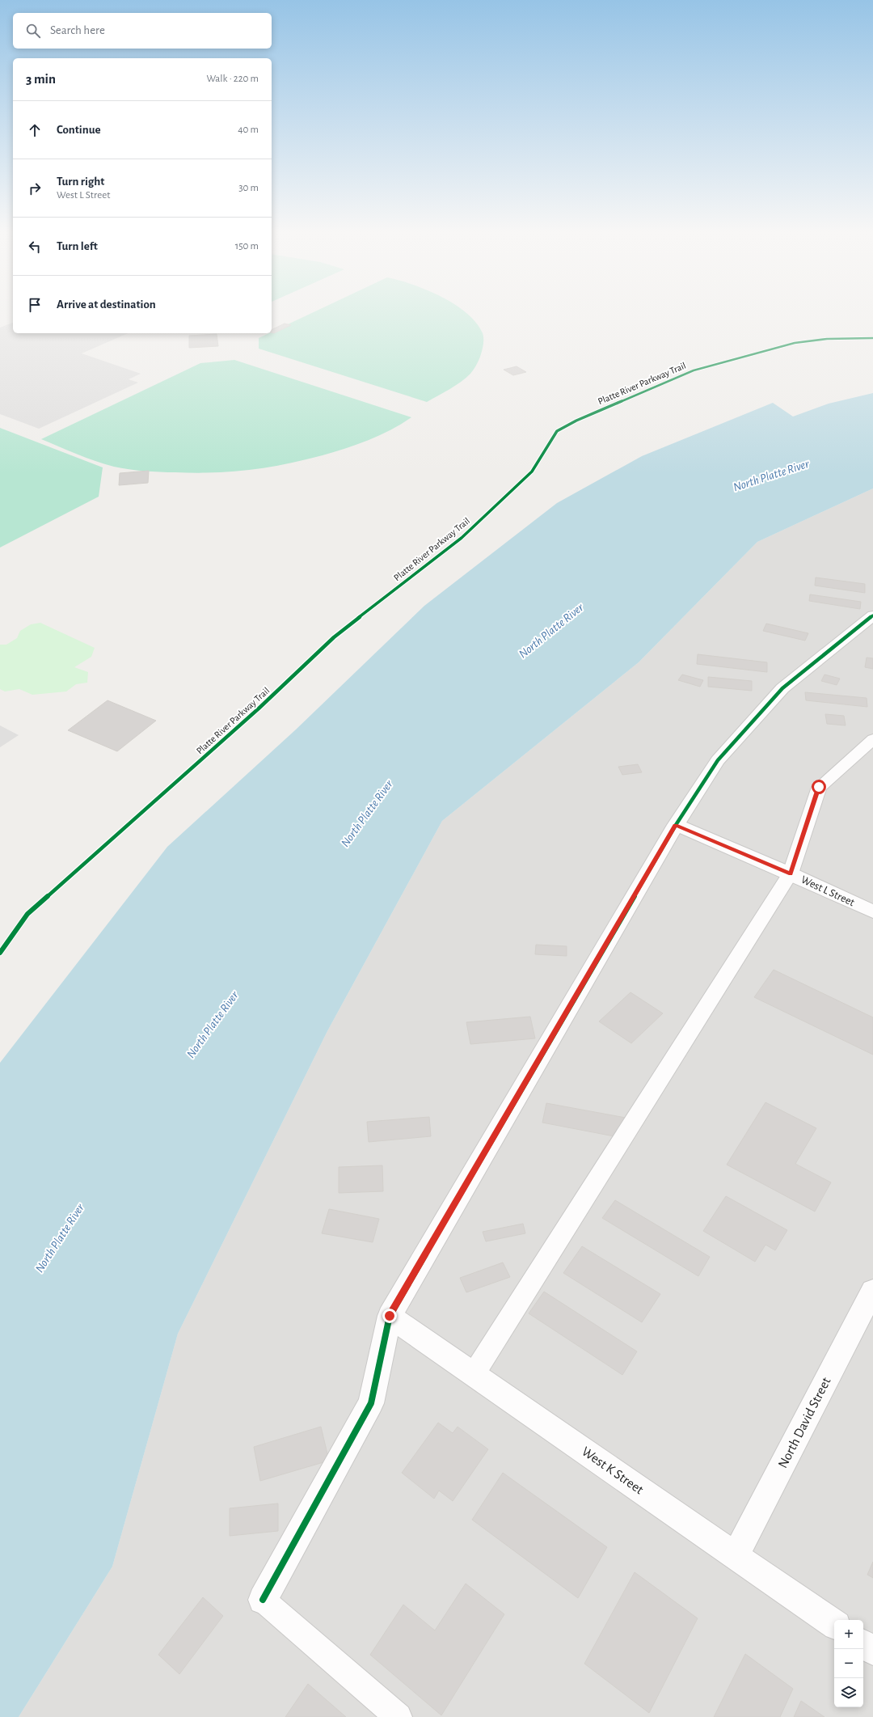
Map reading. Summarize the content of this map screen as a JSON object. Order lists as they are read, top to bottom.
{
  "streets": {
    "street": ["West L Street", "North David Street", "West K Street"],
    "cycle path": ["Platte River Parkway Trail"]
  },
  "crossings": [
    ["North David Street", "West K Street"]
  ],
  "water": ["North Platte River"],
  "page": {
    "search": "Search here",
    "heading": ["3 min", "Walk · 220 m"],
    "list": [
      ["Continue", "40 m"],
      ["Turn right", "West L Street", "30 m"],
      ["Turn left", "150 m"],
      "Arrive at destination"
    ],
    "map_buttons": ["+", "−"]
  }
}
